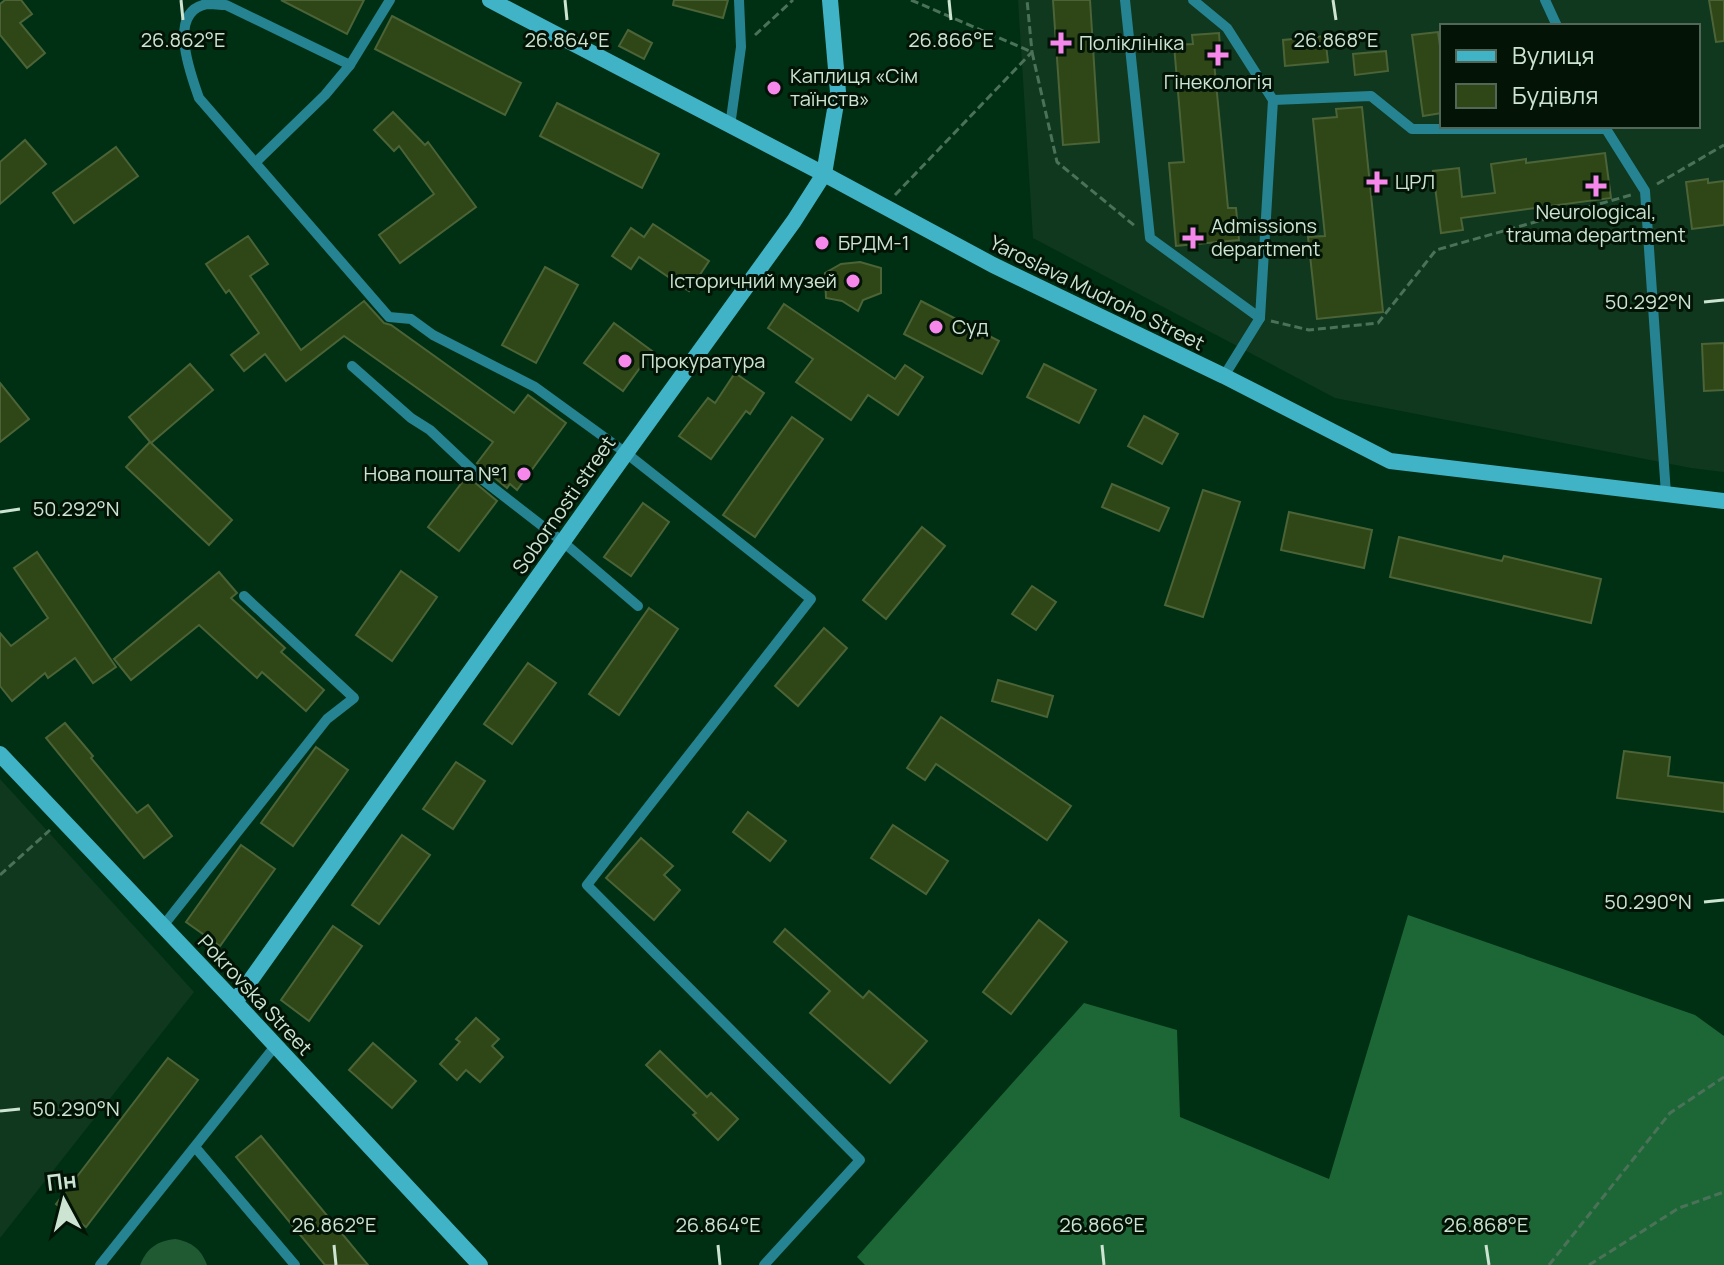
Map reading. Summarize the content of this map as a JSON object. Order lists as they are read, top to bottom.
{
  "streets": {
    "main road": ["Yaroslava Mudroho Street", "Sobornosti street", "Pokrovska Street"]
  },
  "crossings": [
    ["Yaroslava Mudroho Street", "Sobornosti street"],
    ["Sobornosti street", "Pokrovska Street"]
  ],
  "places": {
    "health": [
      "Поліклініка",
      "Гінекологія",
      "ЦРЛ",
      "Neurological, trauma department",
      "Admissions department"
    ],
    "other": [
      "Каплиця «Сім таїнств»",
      "БРДМ-1",
      "Історичний музей",
      "Суд",
      "Прокуратура",
      "Нова пошта №1"
    ]
  },
  "legend": ["Вулиця", "Будівля"],
  "north": "top",
  "coordinates": [
    "26.862°E",
    "26.864°E",
    "26.866°E",
    "26.868°E",
    "50.292°N",
    "50.290°N"
  ]
}
